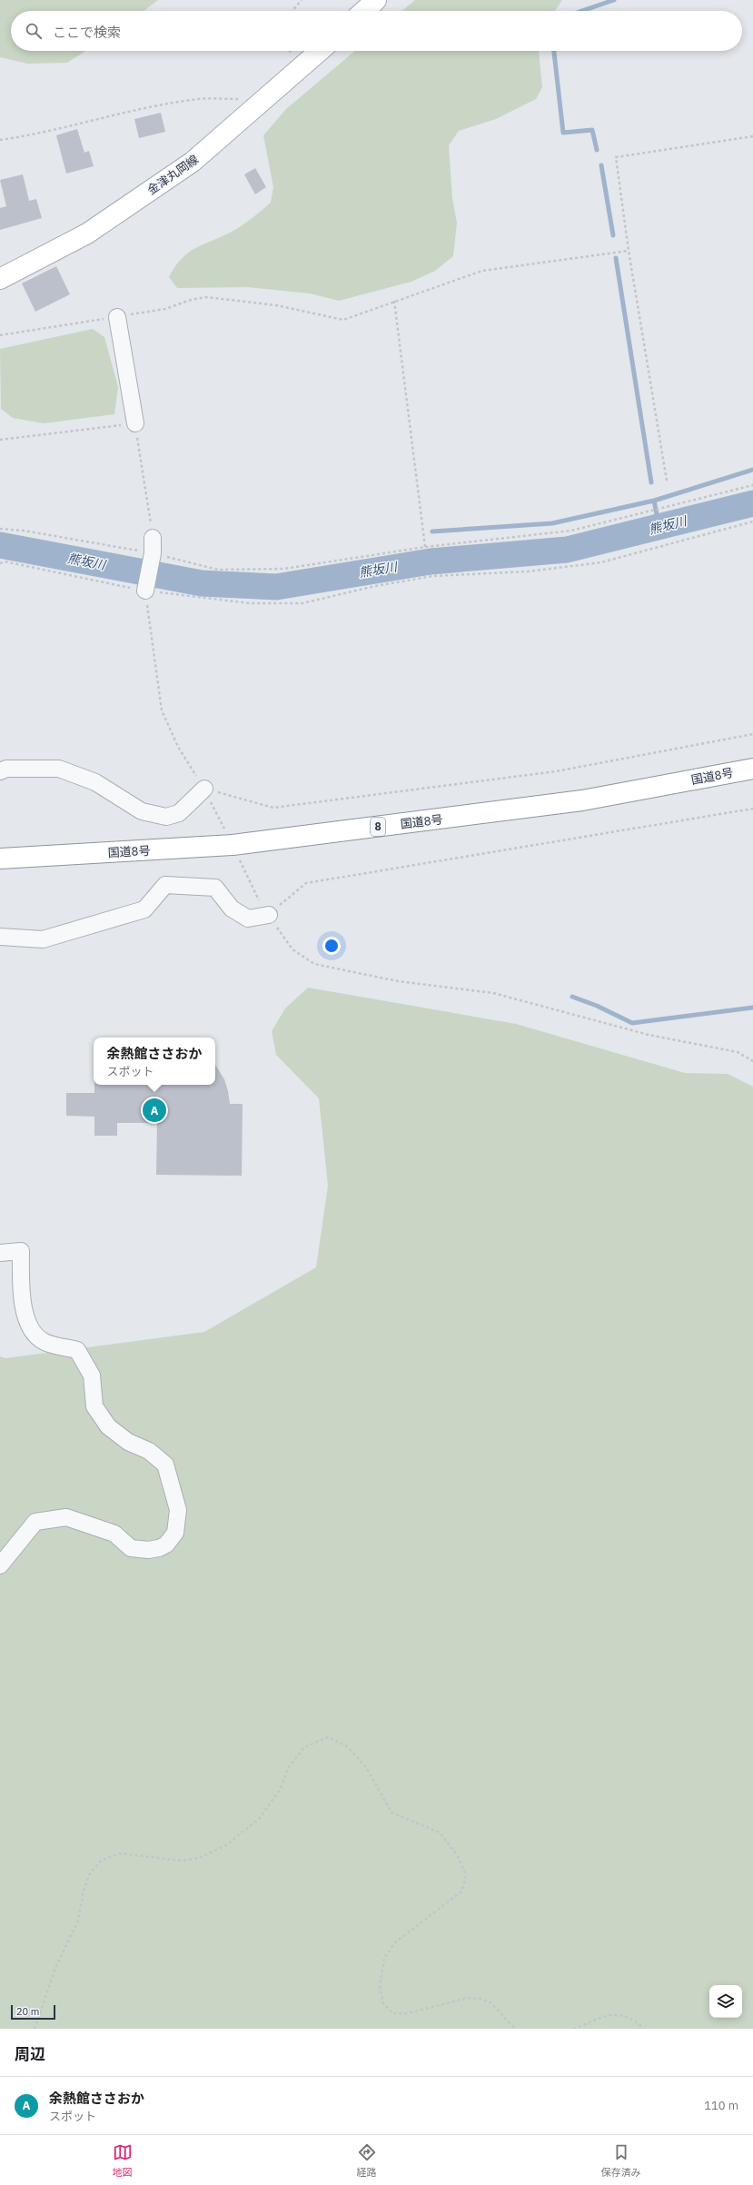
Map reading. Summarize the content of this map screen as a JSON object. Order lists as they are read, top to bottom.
{
  "streets": {
    "main road": ["金津丸岡線", "国道8号", "8"]
  },
  "water": ["熊坂川"],
  "scale_bar": "20 m",
  "page": {
    "search": "ここで検索",
    "popup": ["余熱館ささおか", "スポット"],
    "pins": "A",
    "scale": "20 m",
    "heading": "周辺",
    "list": [
      {
        "mark": "A",
        "name": "余熱館ささおか",
        "note": "スポット",
        "value": "110 m"
      }
    ],
    "nav": ["地図", "経路", "保存済み"]
  }
}
